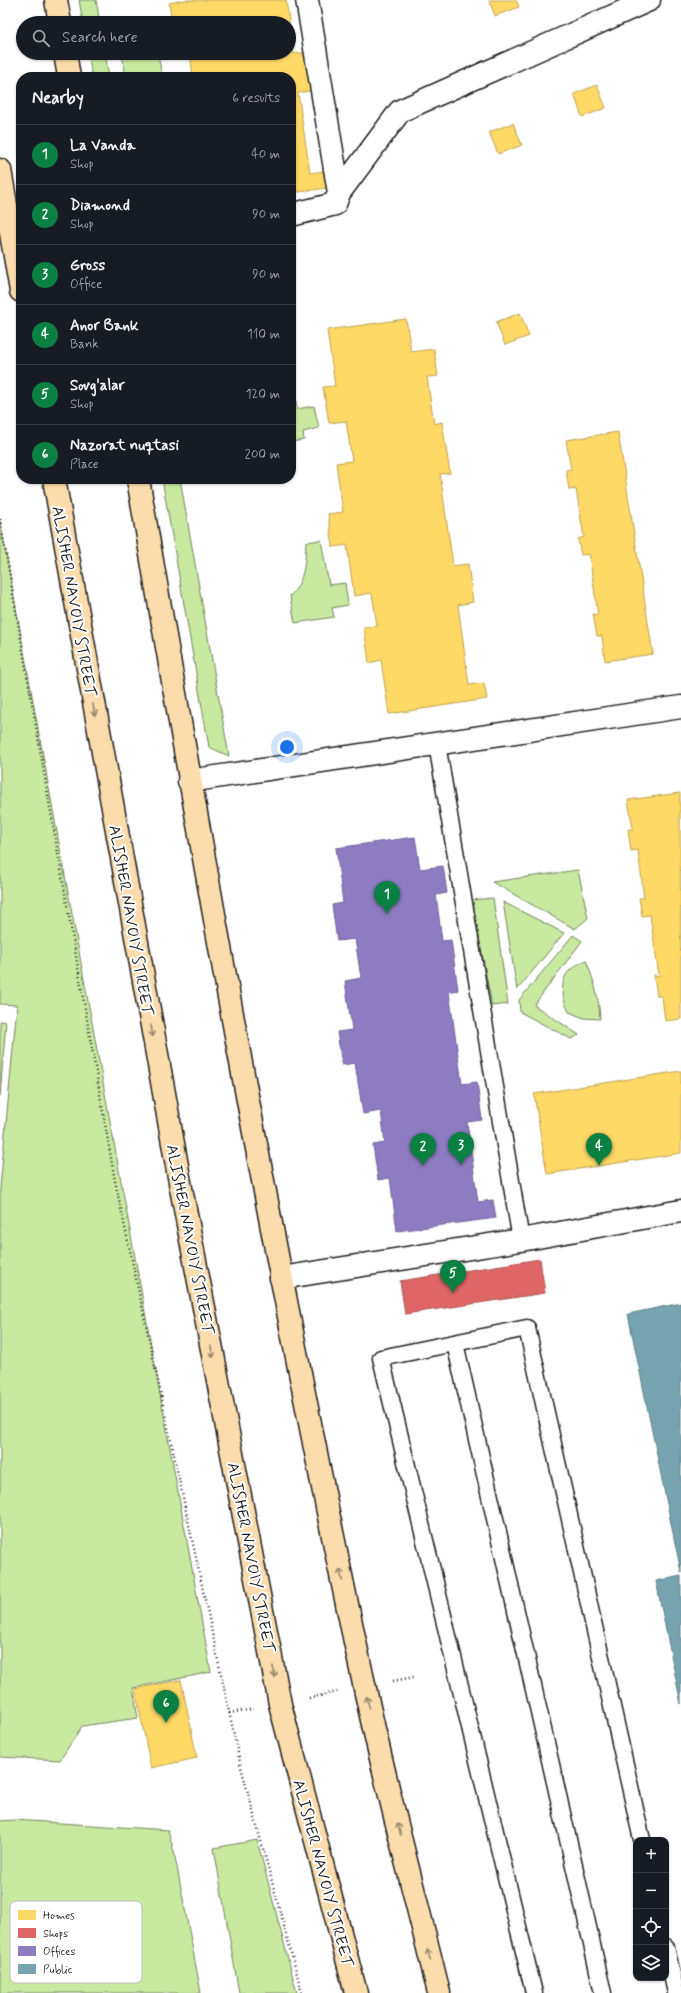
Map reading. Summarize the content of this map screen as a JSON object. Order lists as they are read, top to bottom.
{
  "streets": {
    "main road": ["ALISHER NAVOIY STREET"]
  },
  "legend": [
    "Homes",
    "Shops",
    "Offices",
    "Public"
  ],
  "page": {
    "search": "Search here",
    "heading": ["Nearby", "6 results"],
    "list": [
      {
        "mark": "1",
        "name": "La Vanda",
        "note": "Shop",
        "value": "40 m"
      },
      {
        "mark": "2",
        "name": "Diamond",
        "note": "Shop",
        "value": "90 m"
      },
      {
        "mark": "3",
        "name": "Gross",
        "note": "Office",
        "value": "90 m"
      },
      {
        "mark": "4",
        "name": "Anor Bank",
        "note": "Bank",
        "value": "110 m"
      },
      {
        "mark": "5",
        "name": "Sovg'alar",
        "note": "Shop",
        "value": "120 m"
      },
      {
        "mark": "6",
        "name": "Nazorat nuqtasi",
        "note": "Place",
        "value": "200 m"
      }
    ],
    "pins": [
      "1",
      "3",
      "2",
      "4",
      "5",
      "6"
    ],
    "map_buttons": ["+", "−"]
  }
}
